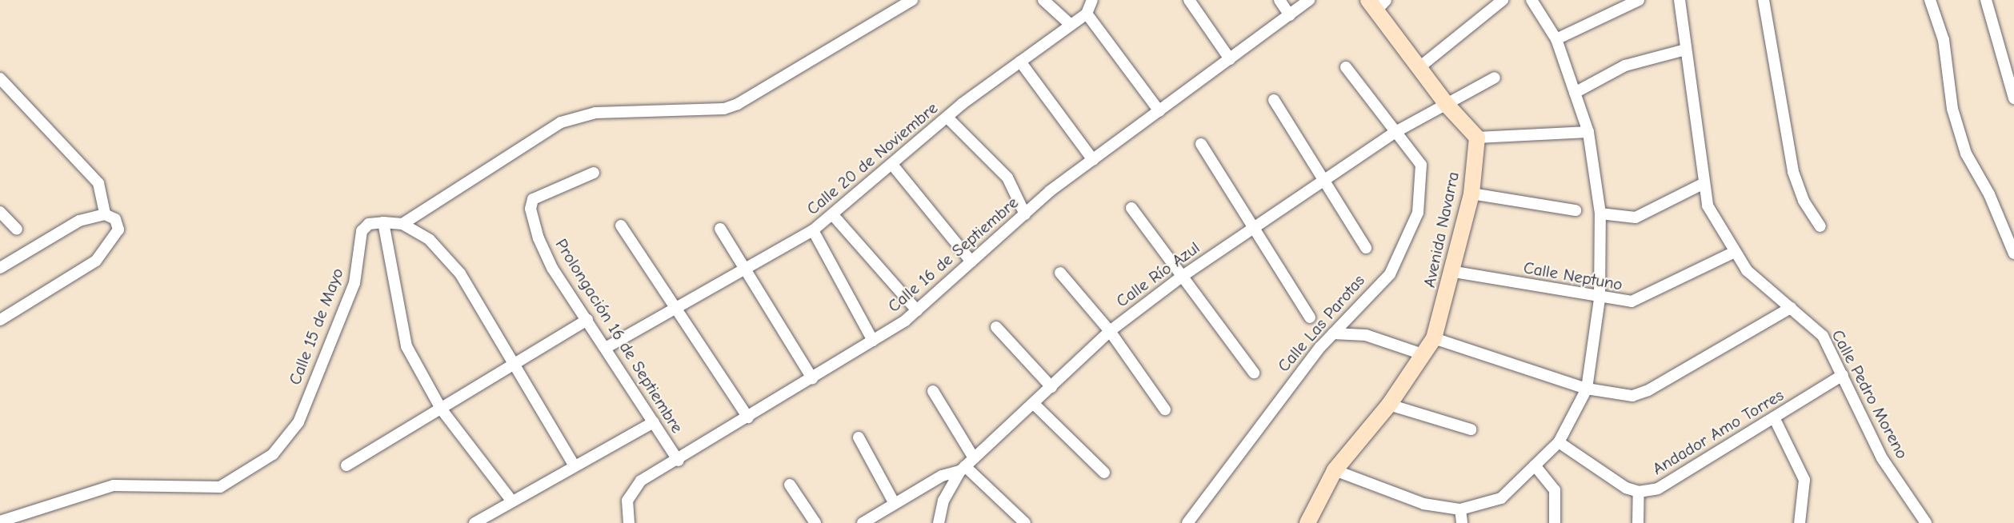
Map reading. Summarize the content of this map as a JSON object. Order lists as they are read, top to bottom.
{
  "streets": {
    "street": [
      "Calle 20 de Noviembre",
      "Avenida Navarra",
      "Calle 16 de Septiembre",
      "Calle Río Azul",
      "Calle Neptuno",
      "Calle Las Parotas",
      "Calle 15 de Mayo",
      "Prolongación 16 de Septiembre",
      "Calle Pedro Moreno",
      "Andador Amo Torres"
    ]
  },
  "crossings": [
    ["Calle 20 de Noviembre", "Prolongación 16 de Septiembre"],
    ["Avenida Navarra", "Calle Neptuno"],
    ["Calle 16 de Septiembre", "Prolongación 16 de Septiembre"],
    ["Calle Río Azul", "Calle Las Parotas"],
    ["Calle Neptuno", "Calle Pedro Moreno"],
    ["Calle Pedro Moreno", "Andador Amo Torres"]
  ]
}
